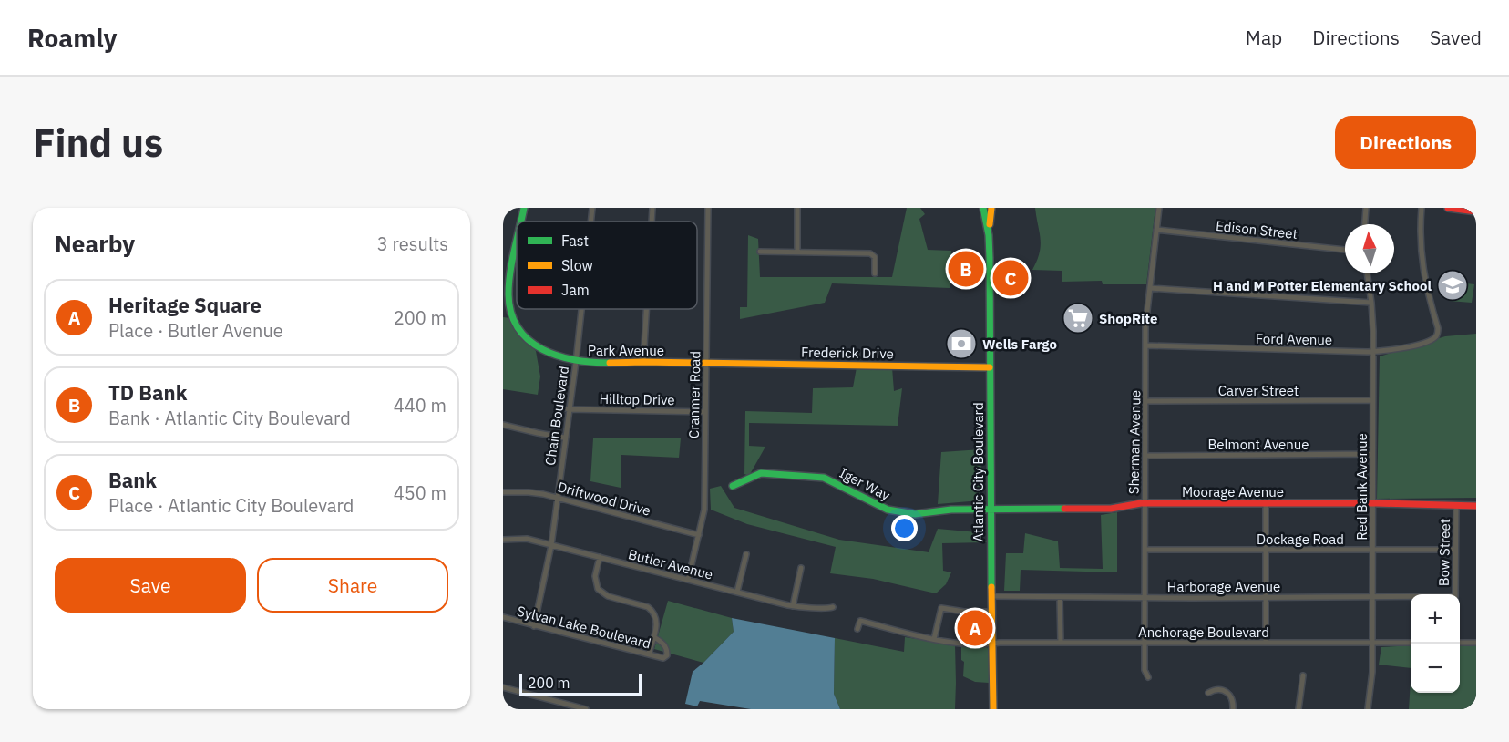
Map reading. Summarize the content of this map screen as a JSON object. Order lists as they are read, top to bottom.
{
  "streets": {
    "main road": [
      "Park Avenue",
      "Frederick Drive",
      "Atlantic City Boulevard",
      "Iger Way",
      "Moorage Avenue"
    ],
    "street": [
      "Edison Street",
      "Ford Avenue",
      "Carver Street",
      "Cranmer Road",
      "Hilltop Drive",
      "Chain Boulevard",
      "Sherman Avenue",
      "Belmont Avenue",
      "Red Bank Avenue",
      "Driftwood Drive",
      "Dockage Road",
      "Bow Street",
      "Butler Avenue",
      "Harborage Avenue",
      "Sylvan Lake Boulevard",
      "Anchorage Boulevard"
    ]
  },
  "crossings": [
    ["Edison Street", "Sherman Avenue"],
    ["Ford Avenue", "Sherman Avenue"],
    ["Ford Avenue", "Red Bank Avenue"],
    ["Park Avenue", "Frederick Drive"],
    ["Park Avenue", "Cranmer Road"],
    ["Park Avenue", "Chain Boulevard"],
    ["Frederick Drive", "Cranmer Road"],
    ["Frederick Drive", "Atlantic City Boulevard"],
    ["Carver Street", "Sherman Avenue"],
    ["Carver Street", "Red Bank Avenue"],
    ["Cranmer Road", "Hilltop Drive"],
    ["Cranmer Road", "Driftwood Drive"],
    ["Cranmer Road", "Butler Avenue"],
    ["Hilltop Drive", "Chain Boulevard"],
    ["Chain Boulevard", "Driftwood Drive"],
    ["Chain Boulevard", "Butler Avenue"],
    ["Chain Boulevard", "Sylvan Lake Boulevard"],
    ["Sherman Avenue", "Belmont Avenue"],
    ["Sherman Avenue", "Moorage Avenue"],
    ["Sherman Avenue", "Dockage Road"],
    ["Sherman Avenue", "Harborage Avenue"],
    ["Sherman Avenue", "Anchorage Boulevard"],
    ["Belmont Avenue", "Red Bank Avenue"],
    ["Atlantic City Boulevard", "Iger Way"],
    ["Atlantic City Boulevard", "Moorage Avenue"],
    ["Atlantic City Boulevard", "Harborage Avenue"],
    ["Atlantic City Boulevard", "Anchorage Boulevard"],
    ["Iger Way", "Moorage Avenue"],
    ["Red Bank Avenue", "Moorage Avenue"],
    ["Red Bank Avenue", "Dockage Road"],
    ["Red Bank Avenue", "Harborage Avenue"],
    ["Red Bank Avenue", "Anchorage Boulevard"],
    ["Moorage Avenue", "Bow Street"],
    ["Dockage Road", "Bow Street"]
  ],
  "places": {
    "school or university": ["H and M Potter Elementary School"],
    "supermarket": ["ShopRite"],
    "bank": ["Wells Fargo"]
  },
  "legend": ["Fast", "Slow", "Jam"],
  "scale_bar": "200 m",
  "north": "top",
  "page": {
    "header": "Roamly",
    "nav": ["Map", "Directions", "Saved"],
    "buttons": [
      "Directions",
      ["Save", "Share"]
    ],
    "title": "Find us",
    "heading": ["Nearby", "3 results"],
    "pins": ["B", "C", "A"],
    "list": [
      {
        "mark": "A",
        "name": "Heritage Square",
        "note": "Place · Butler Avenue",
        "value": "200 m"
      },
      {
        "mark": "B",
        "name": "TD Bank",
        "note": "Bank · Atlantic City Boulevard",
        "value": "440 m"
      },
      {
        "mark": "C",
        "name": "Bank",
        "note": "Place · Atlantic City Boulevard",
        "value": "450 m"
      }
    ],
    "map_buttons": ["+", "−"],
    "scale": "200 m"
  }
}
